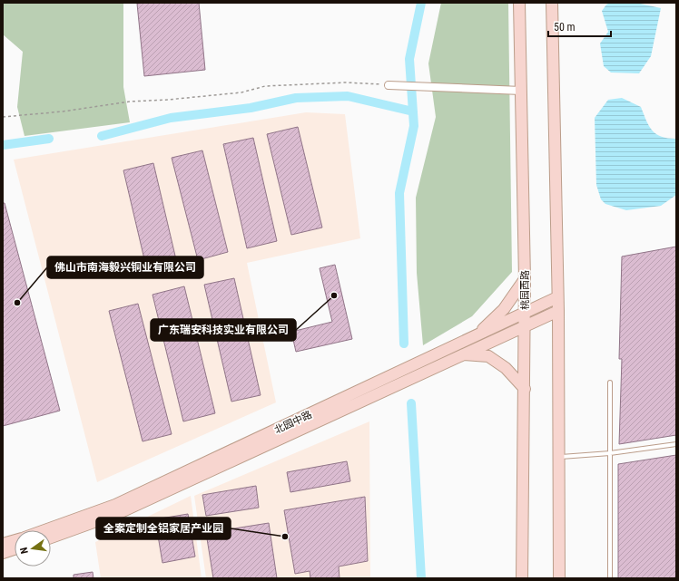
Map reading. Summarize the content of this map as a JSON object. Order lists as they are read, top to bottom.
{
  "streets": {
    "street": ["桃园西路", "北园中路"]
  },
  "crossings": [
    ["桃园西路", "北园中路"]
  ],
  "places": ["广东瑞安科技实业有限公司", "佛山市南海毅兴铜业有限公司", "全案定制全铝家居产业园"],
  "scale_bar": "50 m",
  "north": "left"
}
